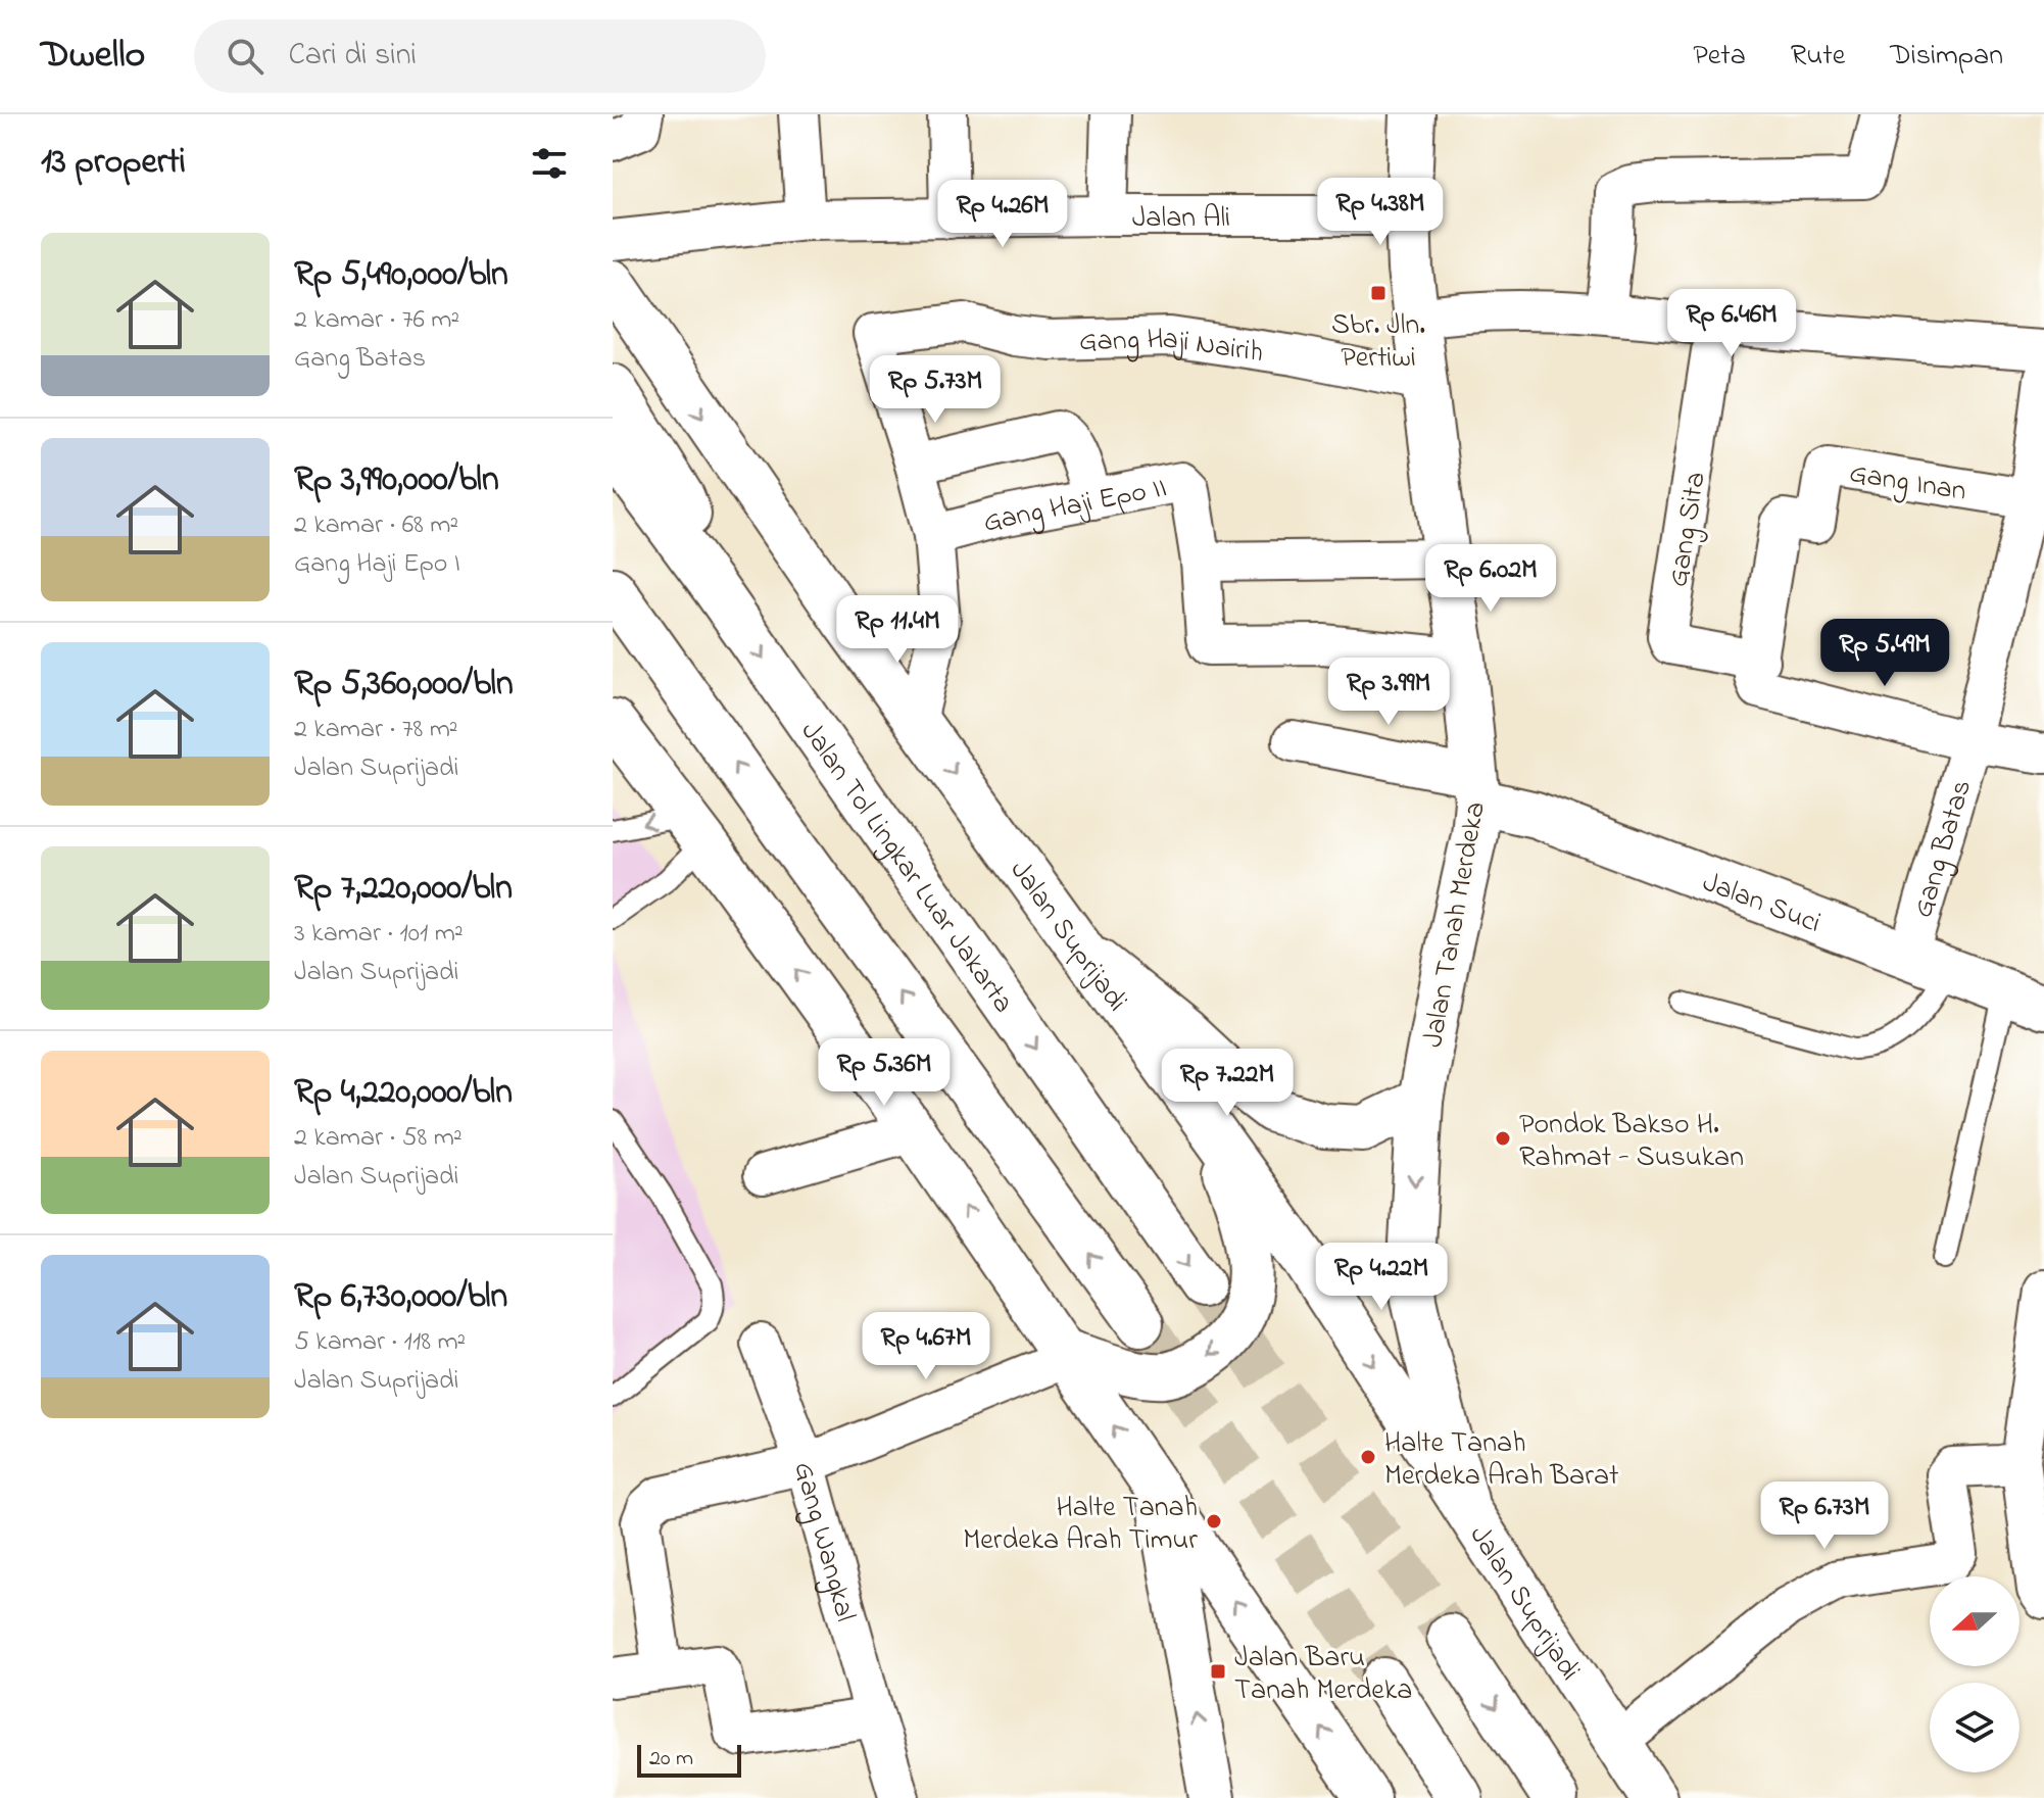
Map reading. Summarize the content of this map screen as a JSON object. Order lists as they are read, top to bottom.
{
  "streets": {
    "main road": [
      "Jalan Tol Lingkar Luar Jakarta",
      "Jalan Suci",
      "Jalan Tanah Merdeka",
      "Jalan Suprijadi"
    ],
    "street": [
      "Jalan Ali",
      "Gang Haji Nairih",
      "Gang Inan",
      "Gang Haji Epo II",
      "Gang Sita",
      "Gang Batas",
      "Gang Wangkal"
    ]
  },
  "crossings": [
    ["Jalan Ali", "Jalan Tanah Merdeka"],
    ["Gang Haji Nairih", "Jalan Tanah Merdeka"],
    ["Gang Inan", "Gang Sita"],
    ["Gang Inan", "Gang Batas"],
    ["Gang Sita", "Gang Batas"],
    ["Gang Batas", "Jalan Suci"],
    ["Jalan Suci", "Jalan Tanah Merdeka"],
    ["Jalan Tanah Merdeka", "Jalan Suprijadi"]
  ],
  "places": {
    "transit": ["Sbr. Jln. Pertiwi", "Jalan Baru Tanah Merdeka"],
    "other": ["Pondok Bakso H. Rahmat - Susukan", "Halte Tanah Merdeka Arah Barat", "Halte Tanah Merdeka Arah Timur"]
  },
  "scale_bar": "20 m",
  "north": "left",
  "page": {
    "header": "Dwello",
    "search": "Cari di sini",
    "nav": ["Peta", "Rute", "Disimpan"],
    "heading": "13 properti",
    "price": [
      "Rp 4.38M",
      "Rp 4.26M",
      "Rp 6.46M",
      "Rp 5.73M",
      "Rp 6.02M",
      "Rp 11.4M",
      "Rp 5.49M",
      "Rp 3.99M",
      "Rp 5.36M",
      "Rp 7.22M",
      "Rp 4.22M",
      "Rp 4.67M",
      "Rp 6.73M"
    ],
    "list": [
      {
        "name": "Rp 5,490,000/bln",
        "note": "2 kamar · 76 m² · Gang Batas"
      },
      {
        "name": "Rp 3,990,000/bln",
        "note": "2 kamar · 68 m² · Gang Haji Epo I"
      },
      {
        "name": "Rp 5,360,000/bln",
        "note": "2 kamar · 78 m² · Jalan Suprijadi"
      },
      {
        "name": "Rp 7,220,000/bln",
        "note": "3 kamar · 101 m² · Jalan Suprijadi"
      },
      {
        "name": "Rp 4,220,000/bln",
        "note": "2 kamar · 58 m² · Jalan Suprijadi"
      },
      {
        "name": "Rp 6,730,000/bln",
        "note": "5 kamar · 118 m² · Jalan Suprijadi"
      }
    ],
    "scale": "20 m"
  }
}
